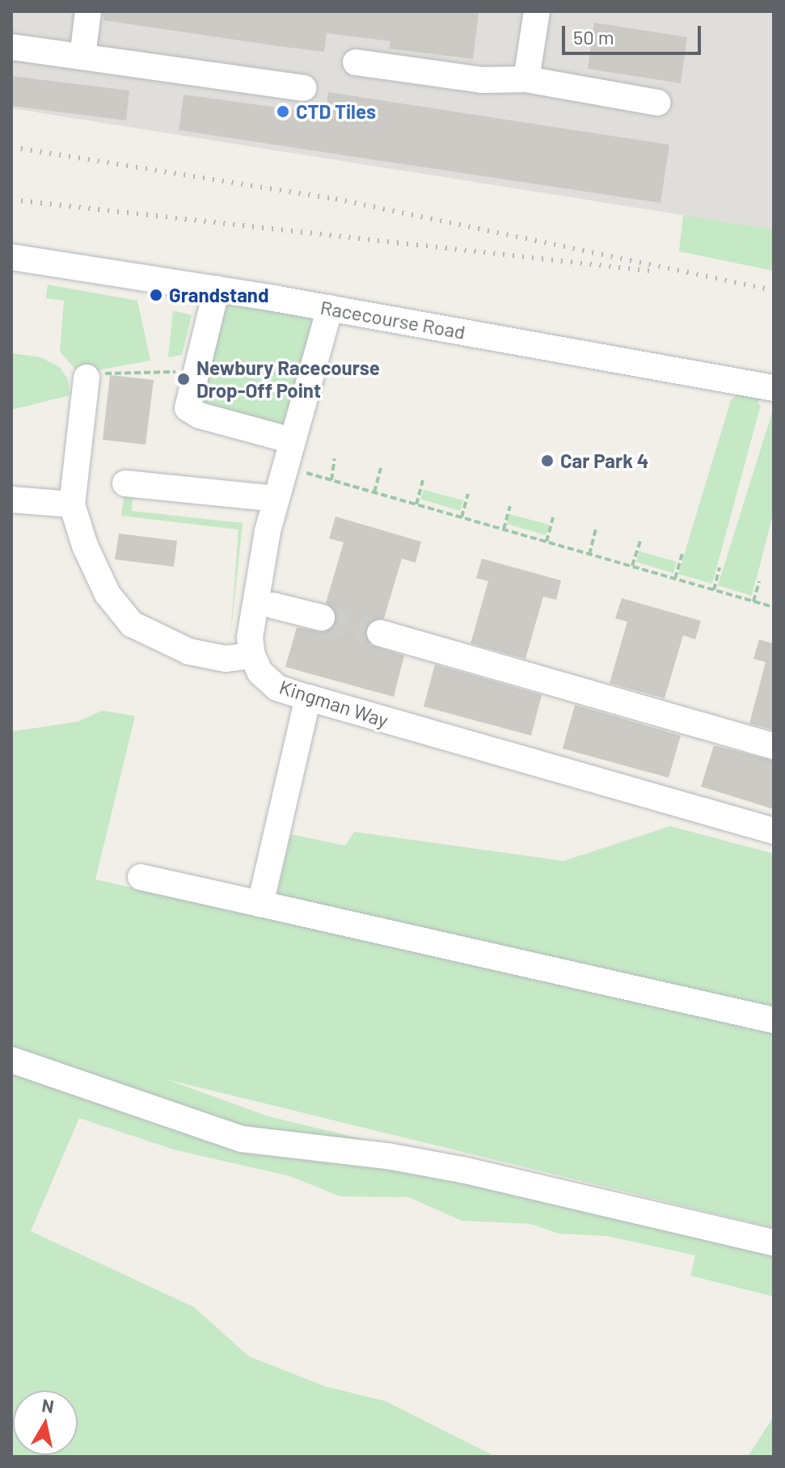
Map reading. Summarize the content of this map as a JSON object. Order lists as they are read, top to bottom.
{
  "streets": {
    "street": ["Racecourse Road", "Kingman Way"]
  },
  "places": [
    "CTD Tiles",
    "Grandstand",
    "Newbury Racecourse Drop-Off Point",
    "Car Park 4"
  ],
  "scale_bar": "50 m",
  "north": "top"
}
